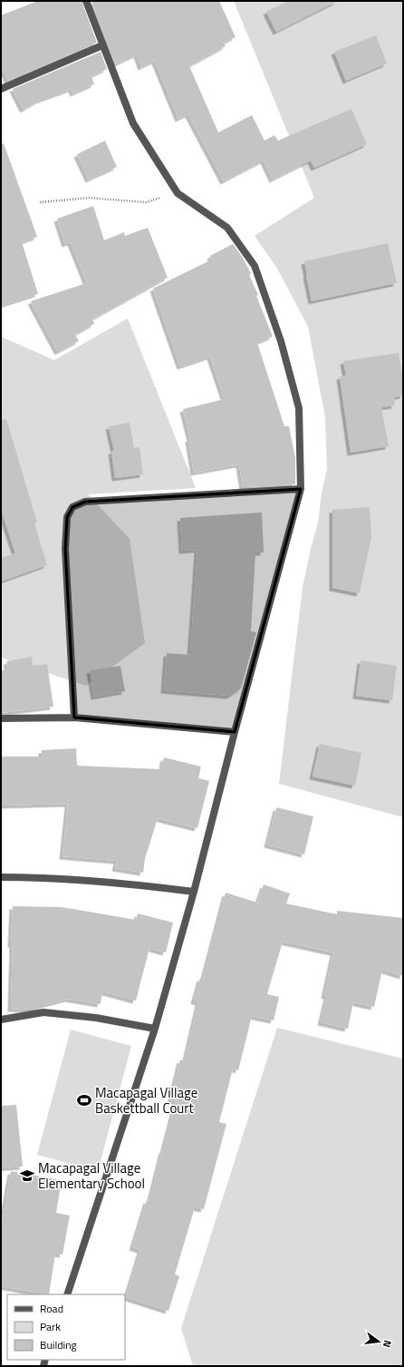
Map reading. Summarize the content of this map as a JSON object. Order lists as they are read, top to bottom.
{
  "places": {
    "sports": ["Macapagal Village Baskettball Court"],
    "school or university": ["Macapagal Village Elementary School"]
  },
  "legend": ["Road", "Park", "Building"],
  "north": "right"
}
